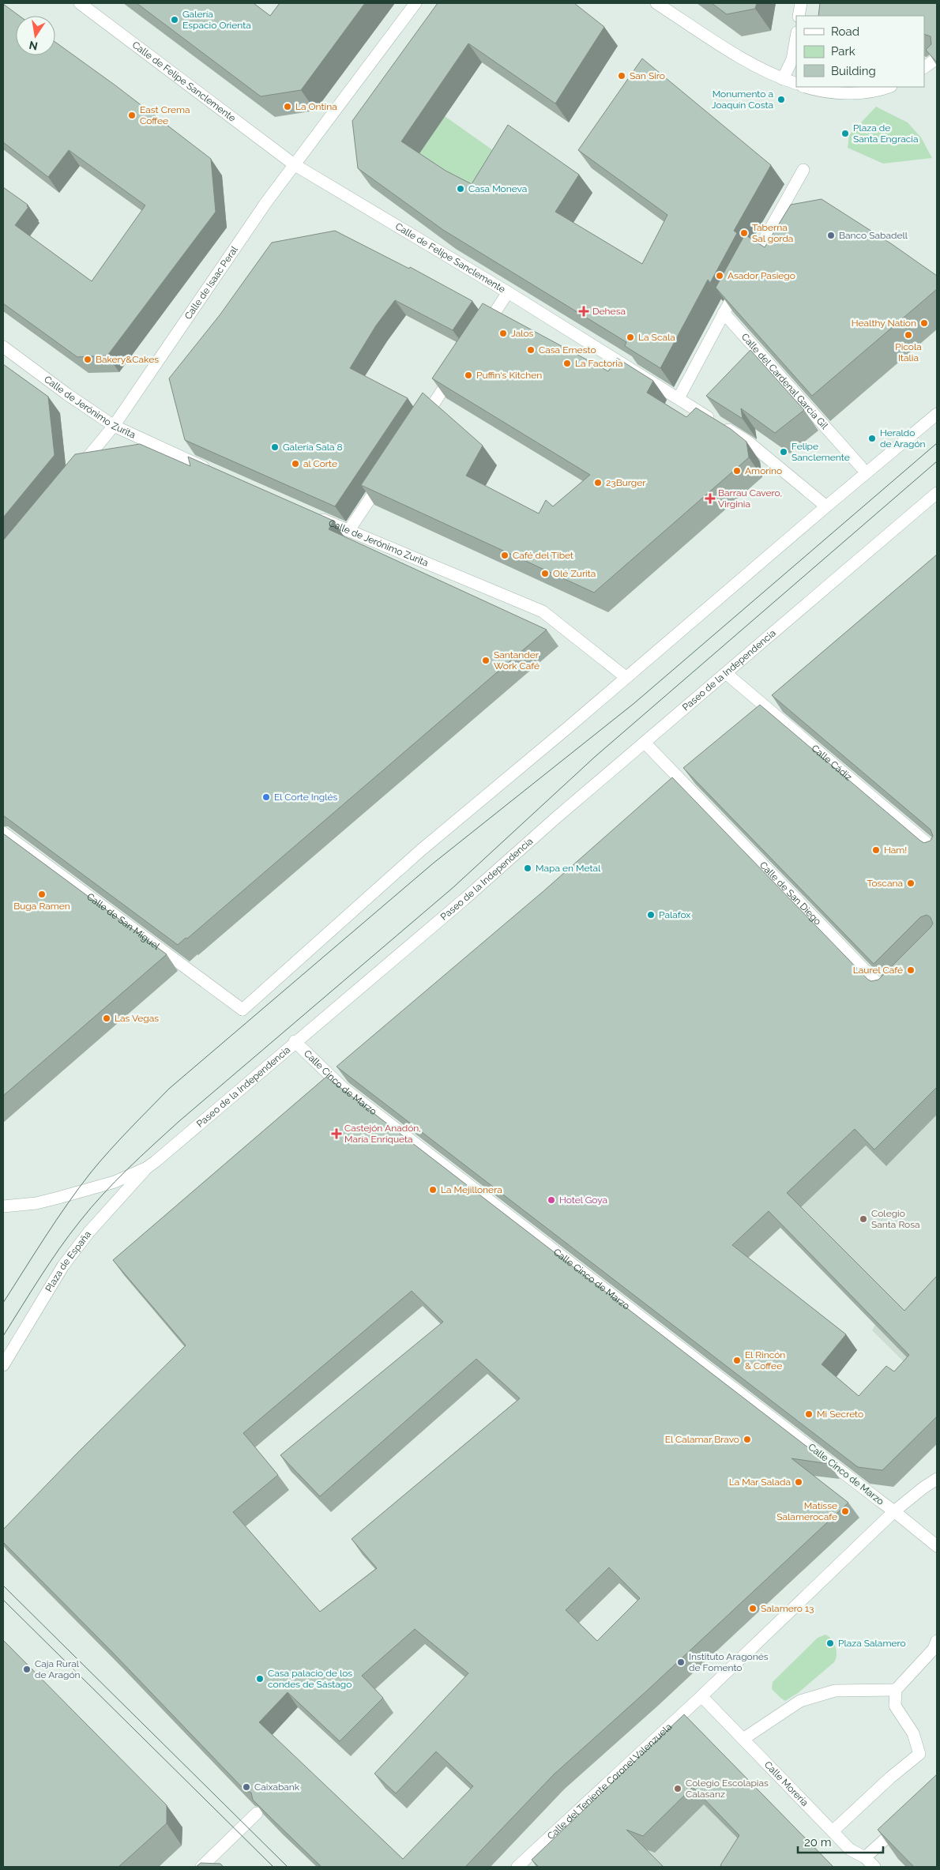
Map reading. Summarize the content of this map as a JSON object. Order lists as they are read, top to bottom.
{
  "streets": {
    "street": [
      "Calle de Felipe Sanclemente",
      "Calle de Isaac Peral",
      "Calle del Cardenal García Gil",
      "Calle de Jerónimo Zurita",
      "Paseo de la Independencia",
      "Calle Cádiz",
      "Calle de San Diego",
      "Calle de San Miguel",
      "Calle Cinco de Marzo",
      "Plaza de España",
      "Calle del Teniente Coronel Valenzuela",
      "Calle Morería"
    ]
  },
  "crossings": [
    ["Calle de Felipe Sanclemente", "Calle de Isaac Peral"],
    ["Calle de Isaac Peral", "Calle de Jerónimo Zurita"],
    ["Calle de Jerónimo Zurita", "Calle de San Miguel"],
    ["Paseo de la Independencia", "Calle Cádiz"],
    ["Paseo de la Independencia", "Calle de San Diego"],
    ["Paseo de la Independencia", "Calle Cinco de Marzo"],
    ["Paseo de la Independencia", "Plaza de España"],
    ["Calle del Teniente Coronel Valenzuela", "Calle Morería"]
  ],
  "places": {
    "other": [
      "Galería Espacio Orienta",
      "San Siro",
      "Monumento a Joaquín Costa",
      "La Ontina",
      "East Crema Coffee",
      "Plaza de Santa Engracia",
      "Casa Moneva",
      "Taberna Sal gorda",
      "Banco Sabadell",
      "Asador Pasiego",
      "Healthy Nation",
      "Jalos",
      "Picola Italia",
      "La Scala",
      "Casa Ernesto",
      "Bakery&Cakes",
      "La Factoria",
      "Puffin‘s Kitchen",
      "Heraldo de Aragón",
      "Galería Sala 8",
      "Felipe Sanclemente",
      "al Corte",
      "Amorino",
      "23Burger",
      "Café del Tibet",
      "Olé Zurita",
      "Santander Work Café",
      "El Corte Inglés",
      "Ham!",
      "Mapa en Metal",
      "Toscana",
      "Buga Ramen",
      "Palafox",
      "Laurel Café",
      "Las Vegas",
      "La Mejillonera",
      "Hotel Goya",
      "Colegio Santa Rosa",
      "El Rincón & Coffee",
      "Mi Secreto",
      "El Calamar Bravo",
      "La Mar Salada",
      "Matisse Salamerocafe",
      "Salamero 13",
      "Plaza Salamero",
      "Instituto Aragonés de Fomento",
      "Caja Rural de Aragón",
      "Casa palacio de los condes de Sástago",
      "Caixabank",
      "Colegio Escolapias Calasanz"
    ],
    "health": ["Dehesa", "Barrau Cavero, Virginia", "Castejón Anadón, María Enriqueta"]
  },
  "legend": ["Road", "Park", "Building"],
  "scale_bar": "20 m",
  "north": "bottom"
}
